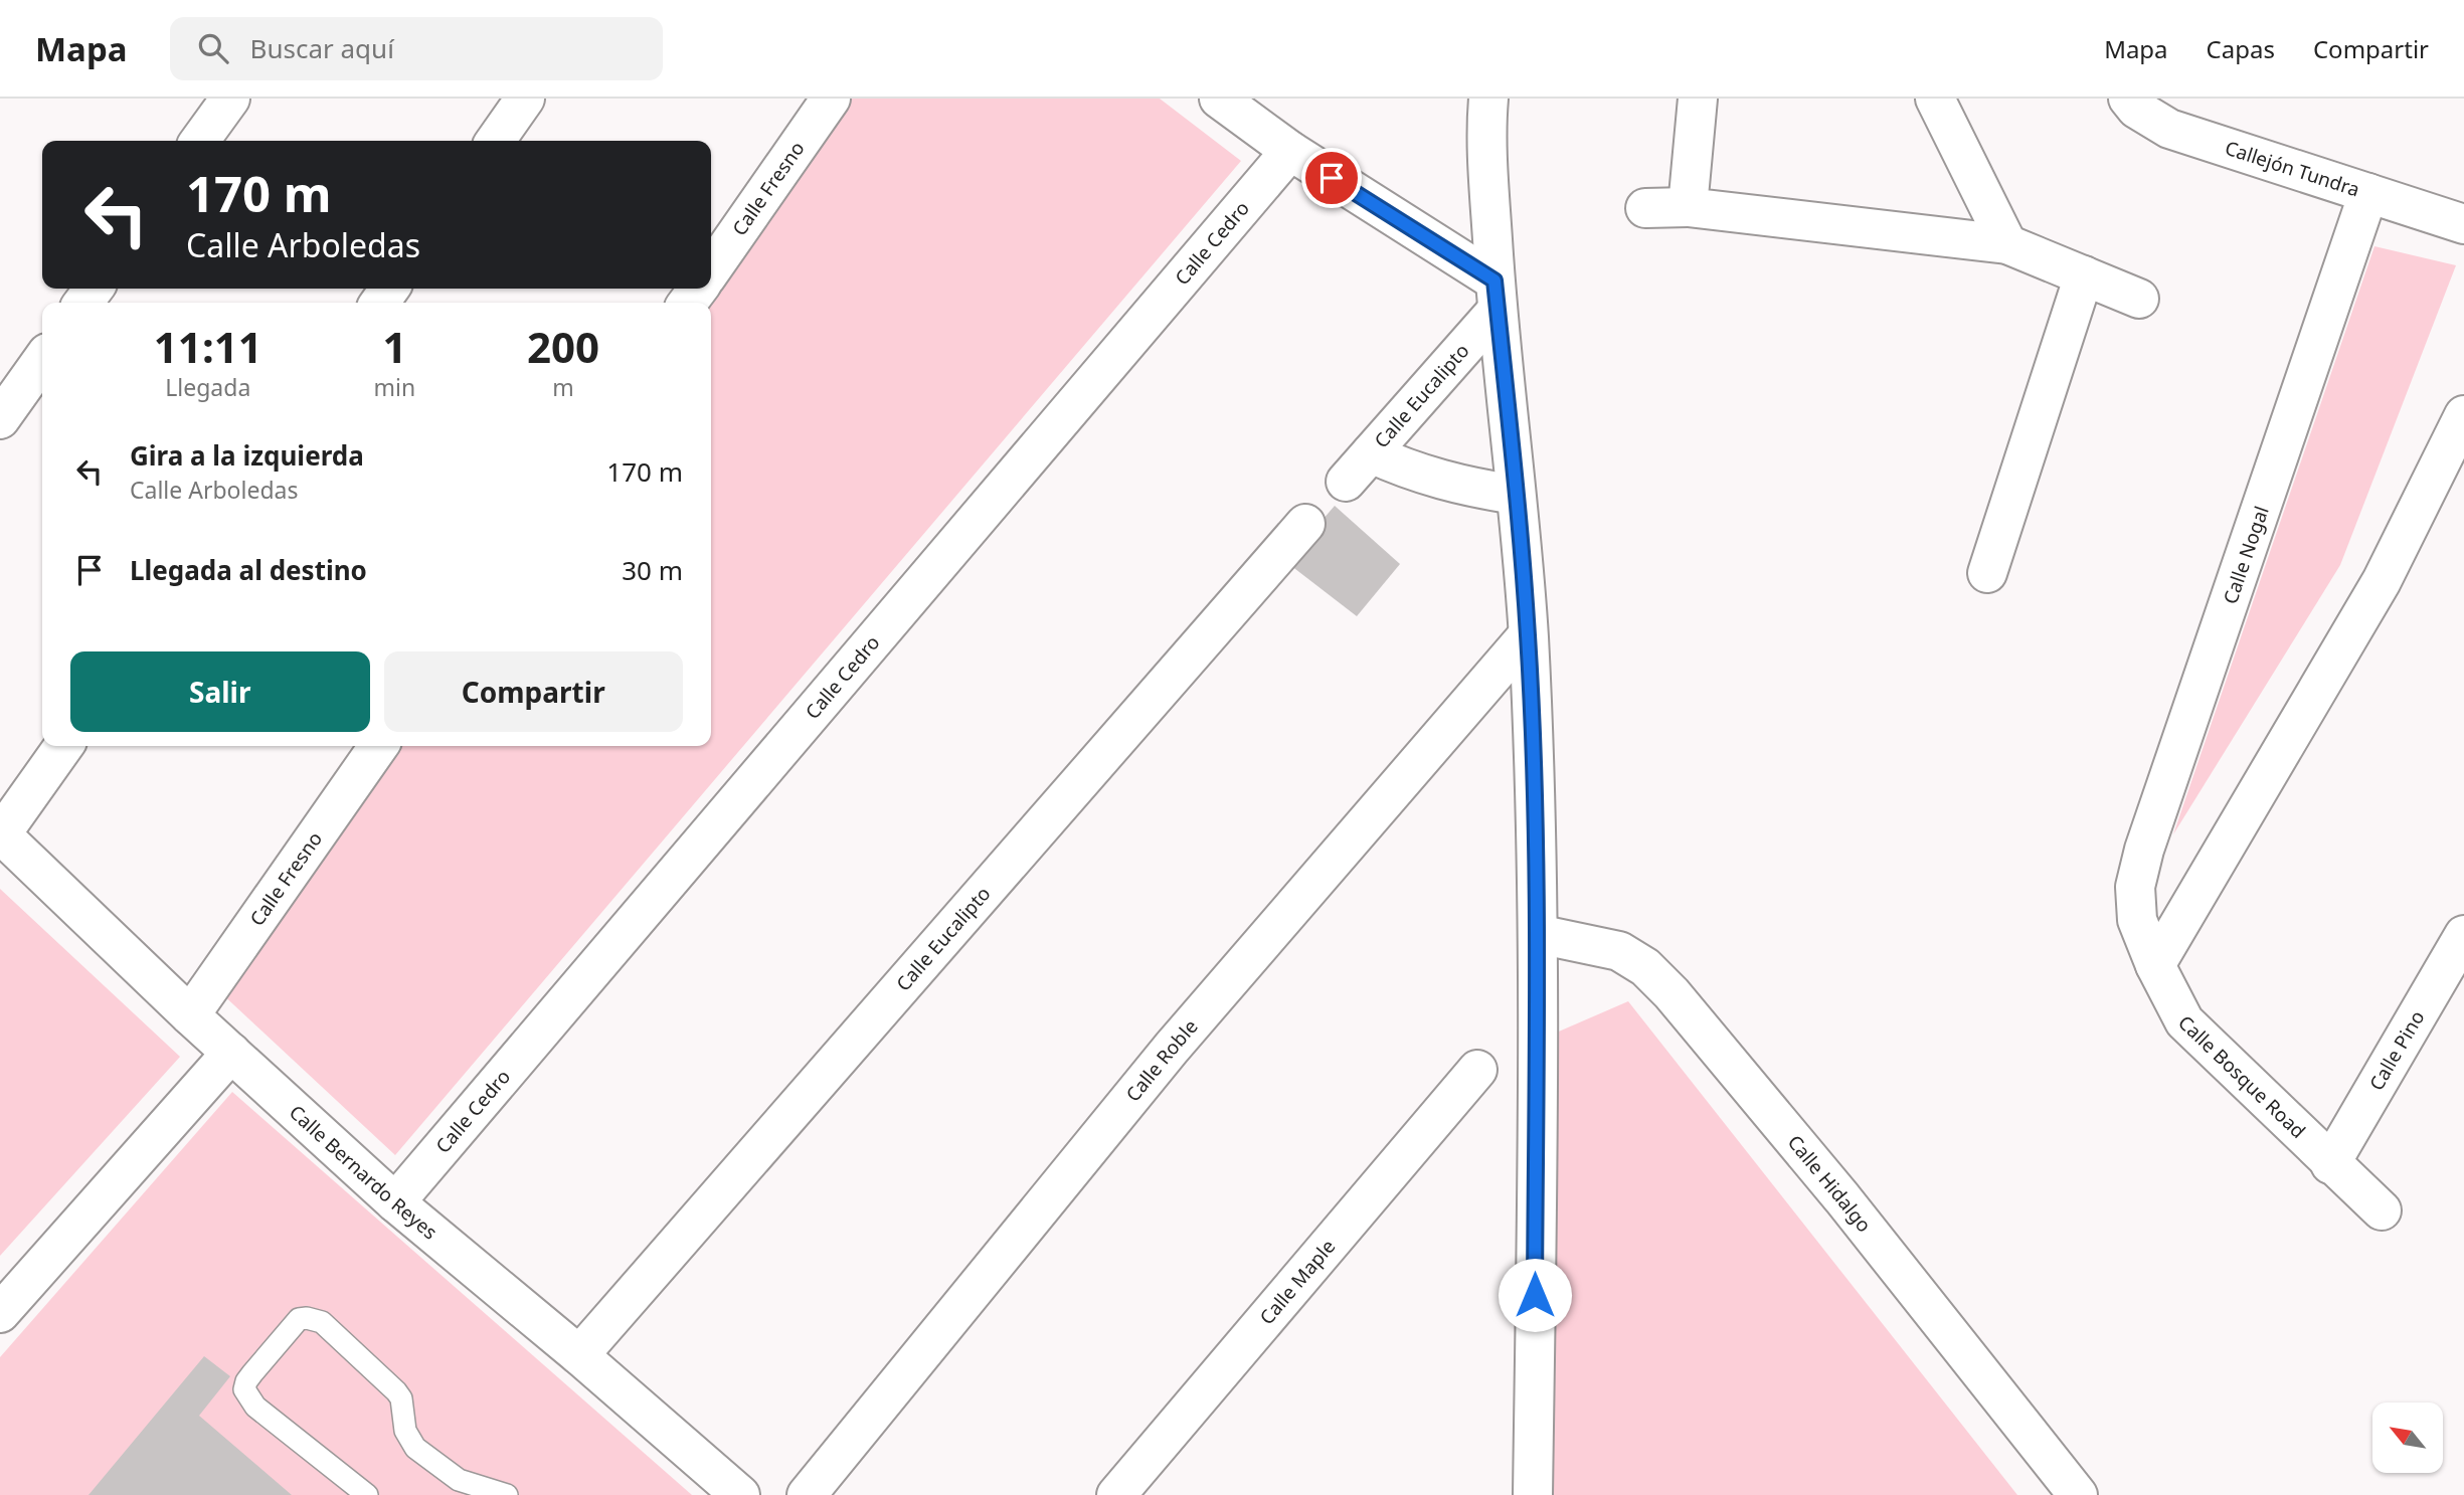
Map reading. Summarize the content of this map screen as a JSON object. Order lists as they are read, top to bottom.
{
  "streets": {
    "street": [
      "Callejón Tundra",
      "Calle Fresno",
      "Calle Cedro",
      "Calle Eucalipto",
      "Calle Nogal",
      "Calle Pino",
      "Calle Roble",
      "Calle Bosque Road",
      "Calle Bernardo Reyes",
      "Calle Hidalgo",
      "Calle Maple"
    ]
  },
  "crossings": [
    ["Callejón Tundra", "Calle Nogal"],
    ["Calle Fresno", "Calle Bernardo Reyes"],
    ["Calle Cedro", "Calle Bernardo Reyes"],
    ["Calle Eucalipto", "Calle Bernardo Reyes"],
    ["Calle Nogal", "Calle Bosque Road"],
    ["Calle Pino", "Calle Bosque Road"]
  ],
  "north": "top left",
  "page": {
    "header": "Mapa",
    "search": "Buscar aquí",
    "nav": ["Mapa", "Capas", "Compartir"],
    "turn": ["170 m", "Calle Arboledas"],
    "eta": [
      "11:11",
      "Llegada",
      "1",
      "min",
      "200",
      "m"
    ],
    "list": [
      {
        "name": "Gira a la izquierda",
        "note": "Calle Arboledas",
        "value": "170 m"
      },
      {
        "name": "Llegada al destino",
        "value": "30 m"
      }
    ],
    "buttons": ["Salir", "Compartir"]
  }
}
